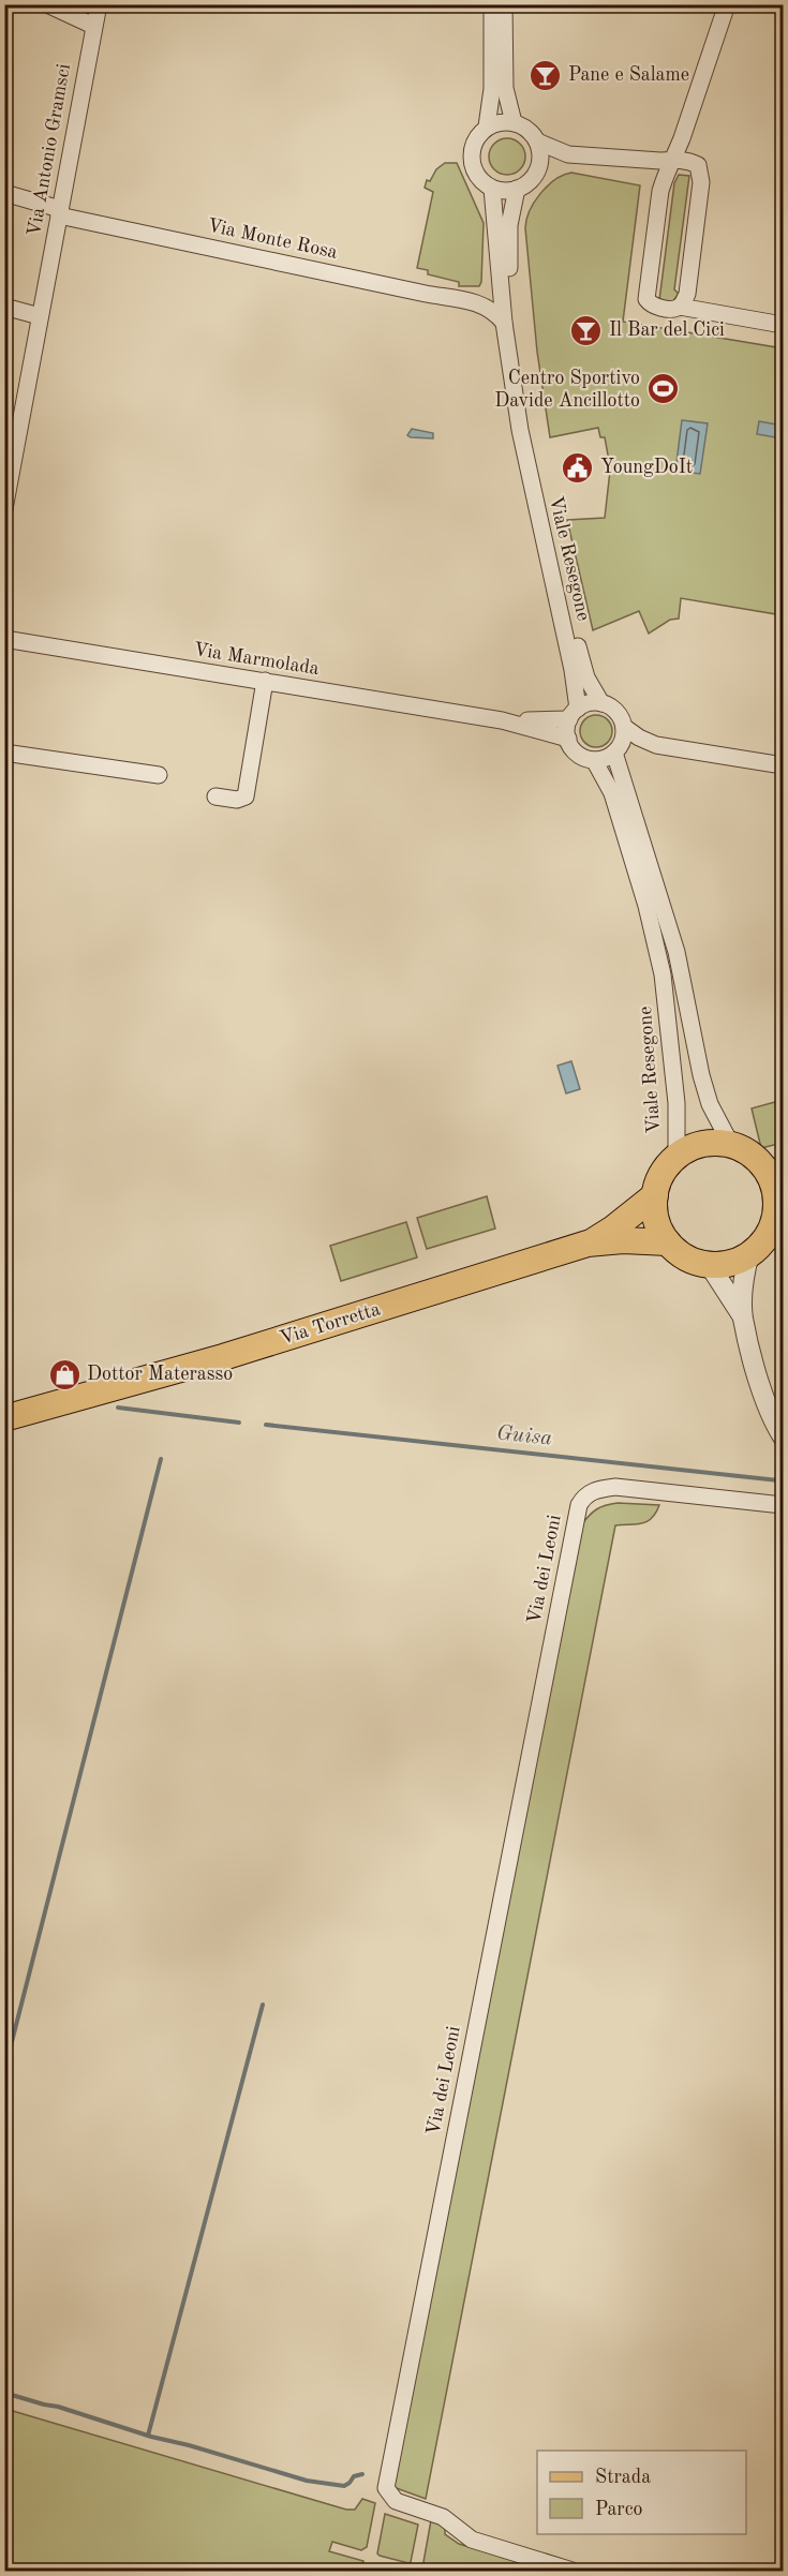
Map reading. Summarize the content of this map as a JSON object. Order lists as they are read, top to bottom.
{
  "streets": {
    "main road": ["Via Torretta"],
    "street": [
      "Via Antonio Gramsci",
      "Via Monte Rosa",
      "Viale Resegone",
      "Via Marmolada",
      "Via dei Leoni"
    ]
  },
  "crossings": [
    ["Via Antonio Gramsci", "Via Monte Rosa"],
    ["Via Monte Rosa", "Viale Resegone"],
    ["Viale Resegone", "Via Marmolada"],
    ["Viale Resegone", "Via Torretta"]
  ],
  "water": ["Guisa"],
  "places": {
    "bar": ["Pane e Salame", "Il Bar del Cici"],
    "sports": ["Centro Sportivo Davide Ancillotto"],
    "public building": ["YoungDoIt"],
    "shop": ["Dottor Materasso"]
  },
  "legend": ["Strada", "Parco"]
}
